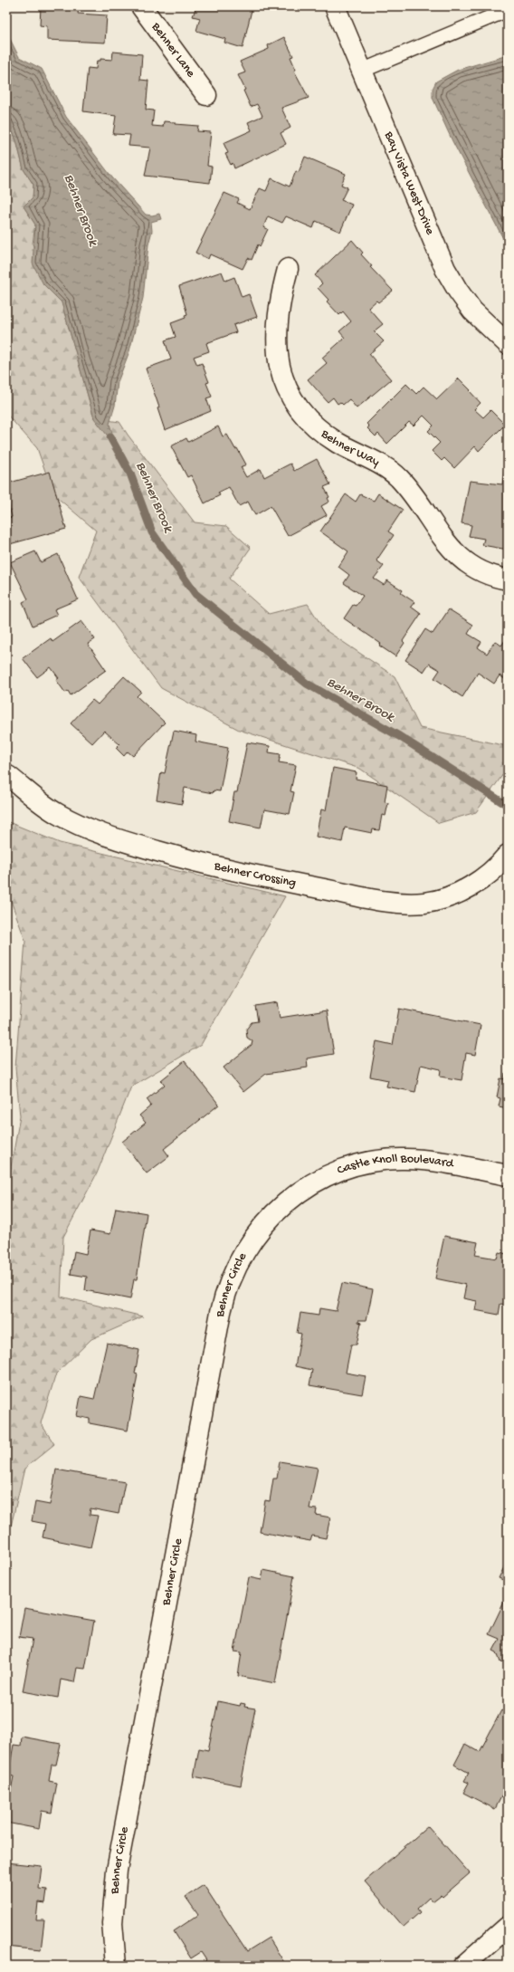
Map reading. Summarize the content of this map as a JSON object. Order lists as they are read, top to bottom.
{
  "streets": {
    "street": [
      "Behner Lane",
      "Bay Vista West Drive",
      "Behner Way",
      "Behner Crossing",
      "Castle Knoll Boulevard",
      "Behner Circle"
    ]
  },
  "crossings": [
    ["Castle Knoll Boulevard", "Behner Circle"]
  ],
  "water": ["Behner Brook"]
}
